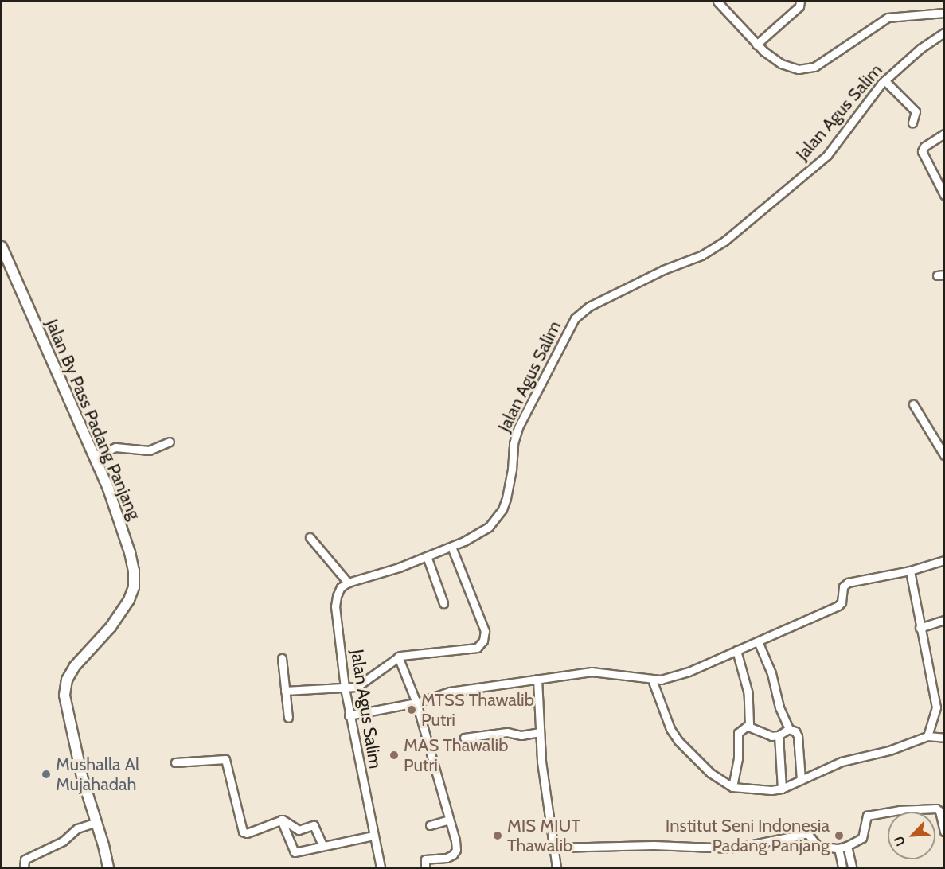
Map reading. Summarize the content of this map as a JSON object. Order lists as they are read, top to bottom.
{
  "streets": {
    "main road": ["Jalan By Pass Padang Panjang"],
    "street": ["Jalan Agus Salim"]
  },
  "places": [
    "MTSS Thawalib Putri",
    "MAS Thawalib Putri",
    "Mushalla Al Mujahadah",
    "MIS MIUT Thawalib",
    "Institut Seni Indonesia Padang Panjang"
  ],
  "north": "bottom left"
}
